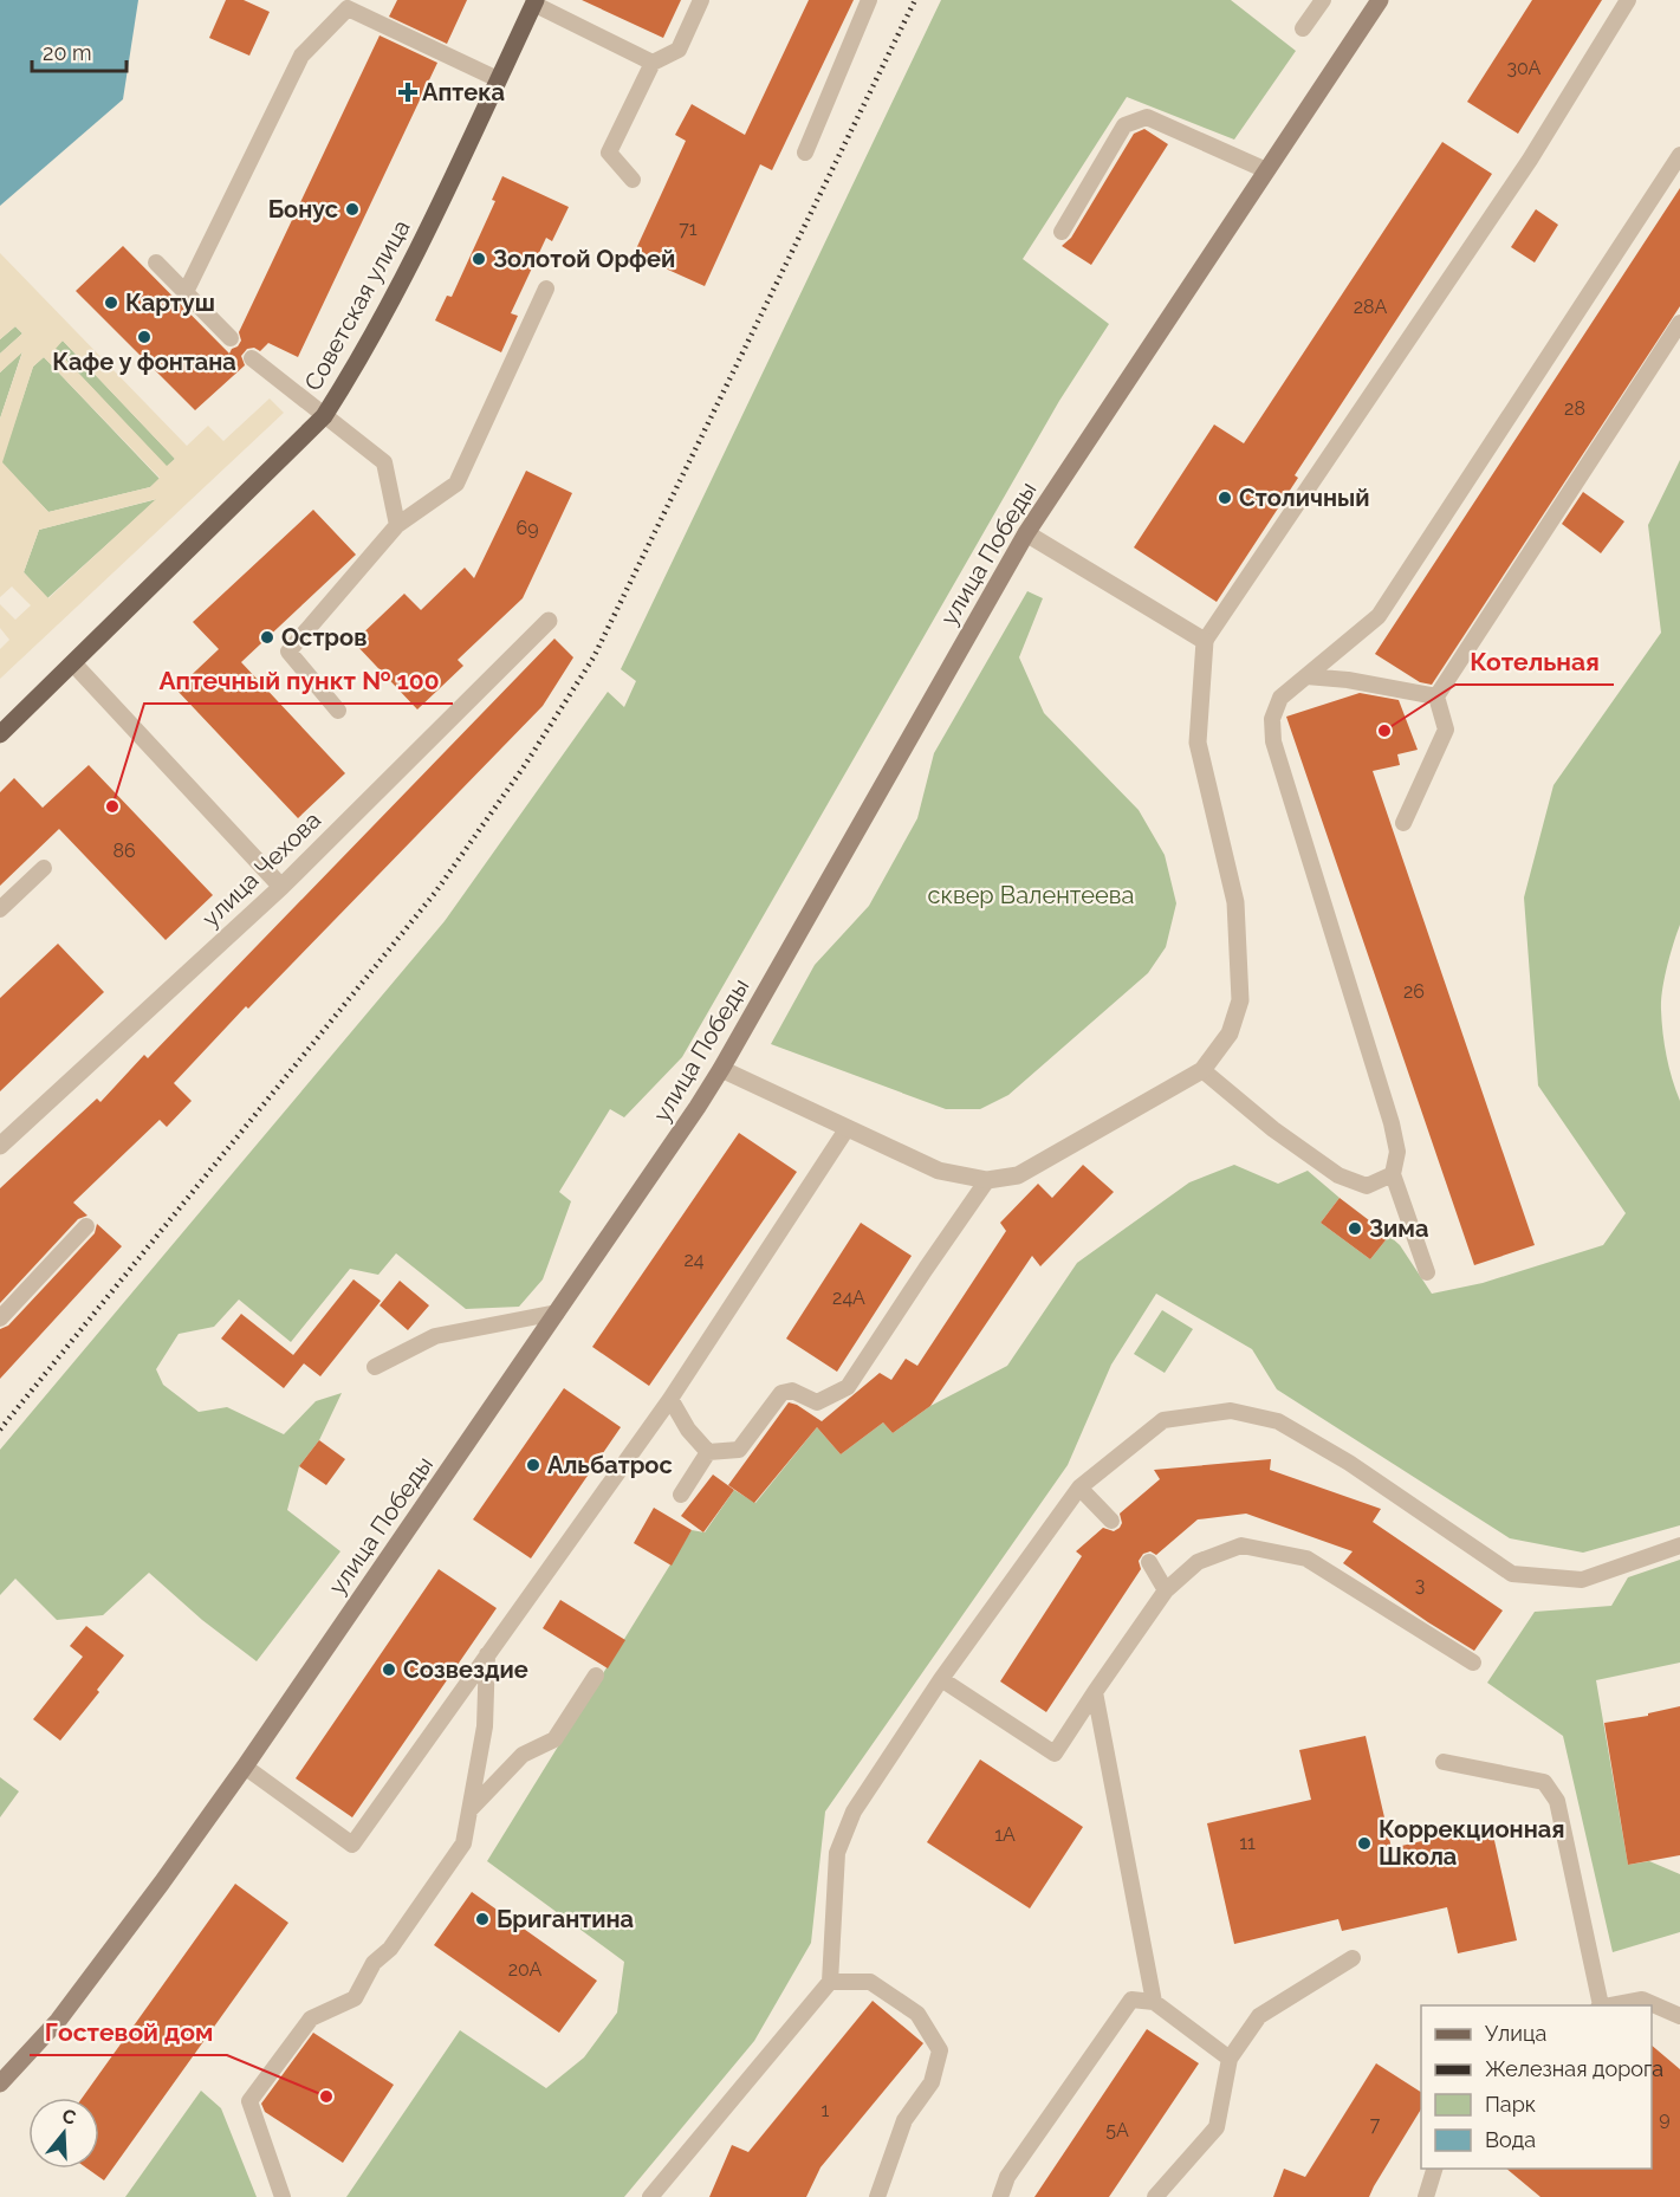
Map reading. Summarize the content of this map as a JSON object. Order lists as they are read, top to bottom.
{
  "streets": {
    "main road": ["Советская улица", "улица Победы"],
    "street": ["улица Чехова"]
  },
  "parks": ["сквер Валентеева"],
  "places": {
    "health": ["Аптека"],
    "other": [
      "Бонус",
      "Золотой Орфей",
      "Картуш",
      "Кафе у фонтана",
      "Столичный",
      "Остров",
      "Котельная",
      "Аптечный пункт № 100",
      "Зима",
      "Альбатрос",
      "Созвездие",
      "Коррекционная Школа",
      "Бригантина",
      "Гостевой дом"
    ]
  },
  "house_numbers": [
    "30А",
    "71",
    "28А",
    "28",
    "69",
    "86",
    "26",
    "24",
    "24А",
    "3",
    "1А",
    "11",
    "20А",
    "1",
    "9",
    "7",
    "5А"
  ],
  "legend": [
    "Улица",
    "Железная дорога",
    "Парк",
    "Вода"
  ],
  "scale_bar": "20 m",
  "north": "top"
}
